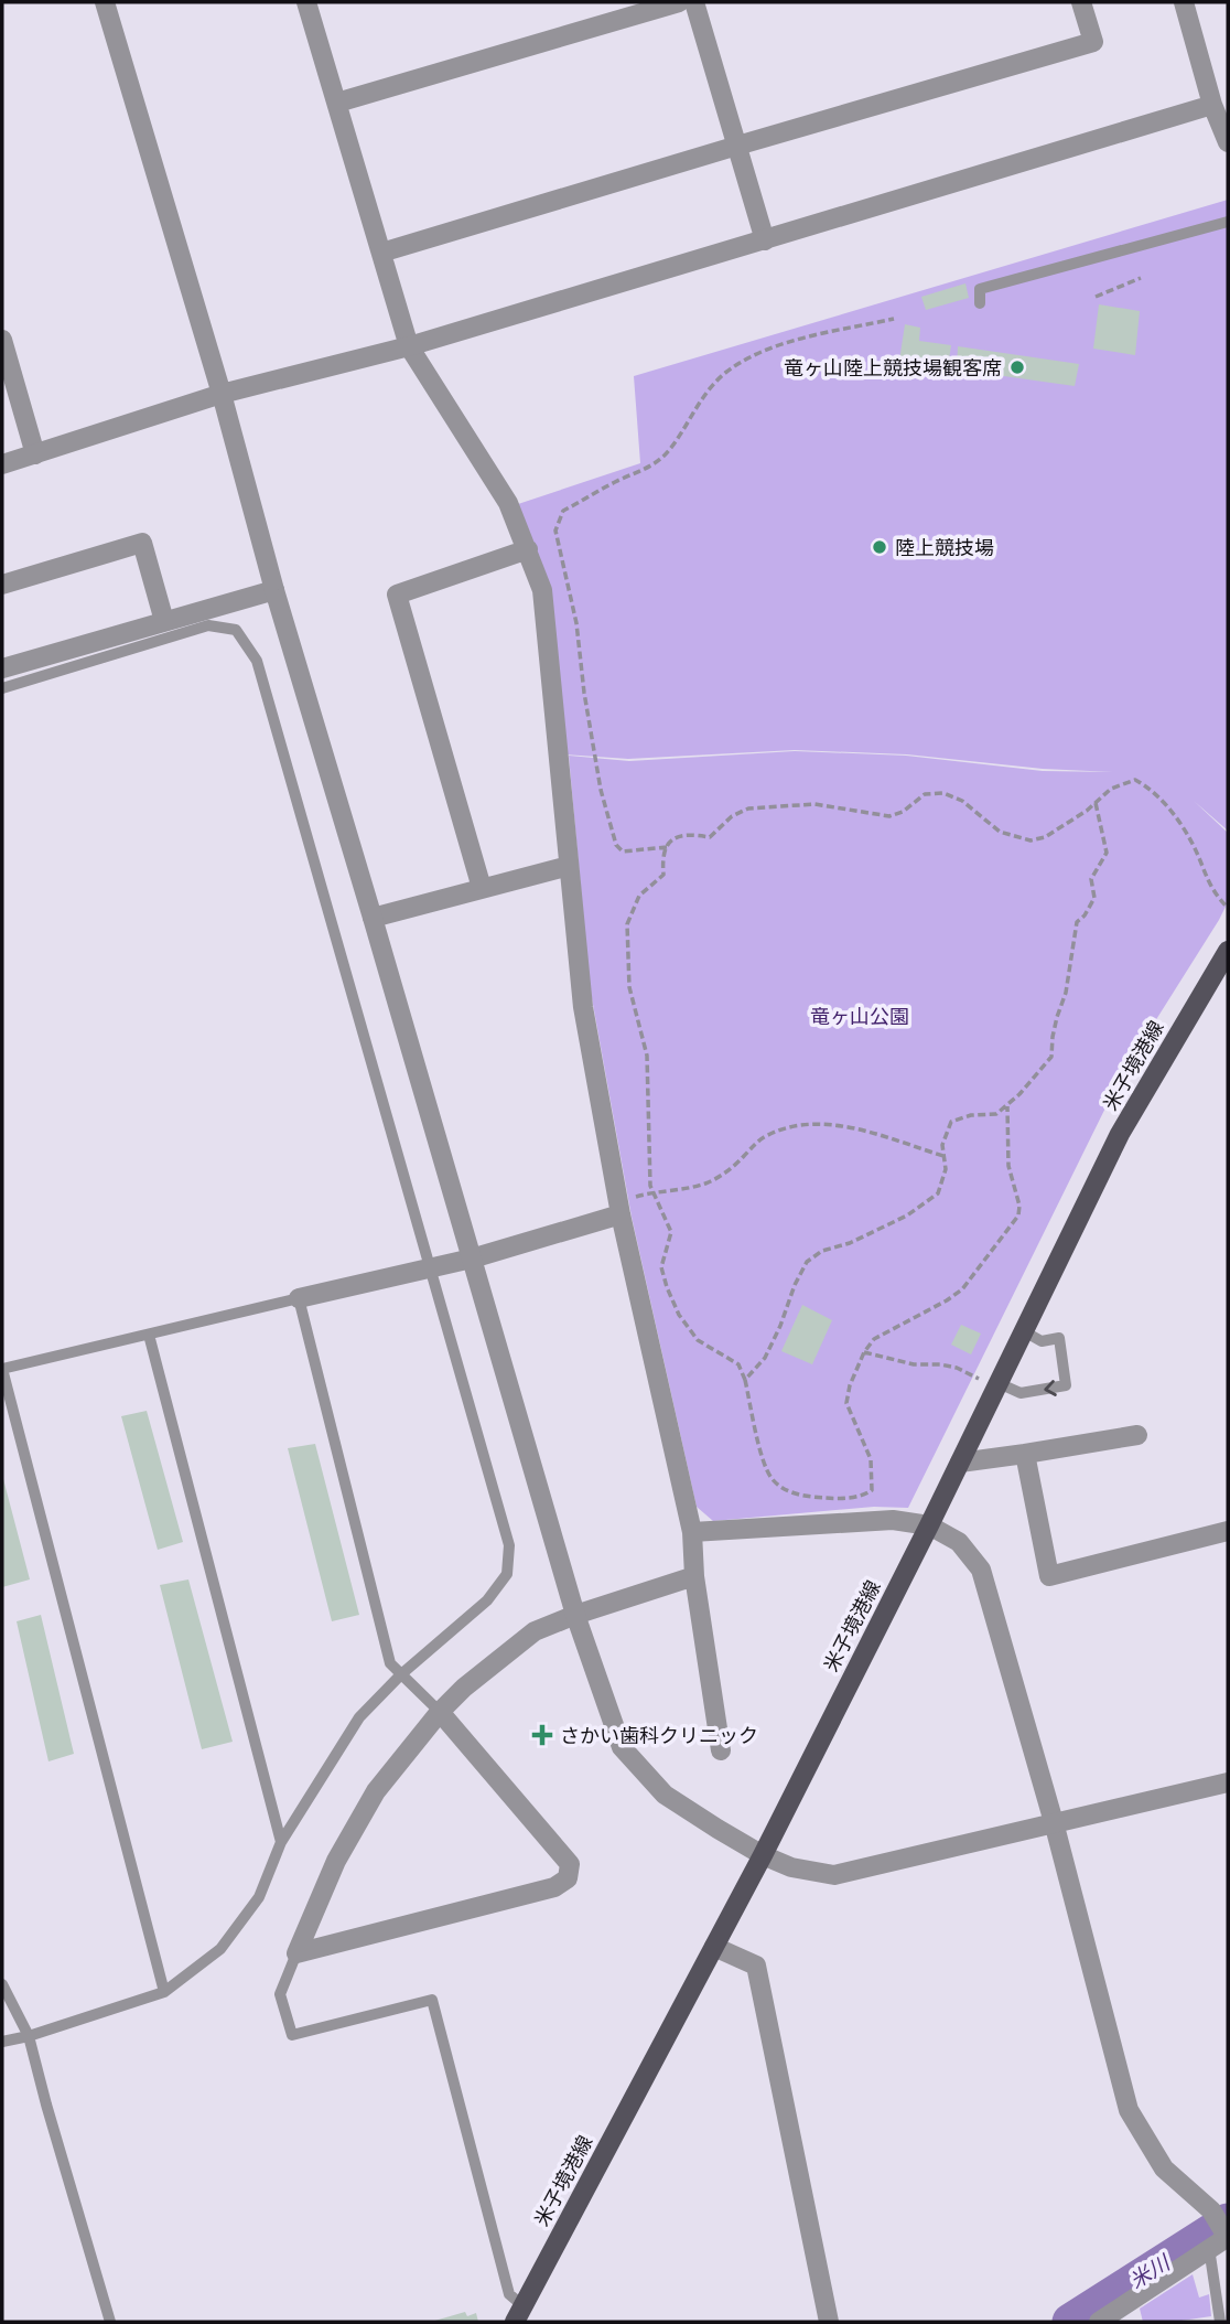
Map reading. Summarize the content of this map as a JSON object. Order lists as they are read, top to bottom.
{
  "streets": {
    "main road": ["米子境港線"]
  },
  "water": ["米川"],
  "parks": ["竜ヶ山公園"],
  "places": {
    "other": ["竜ヶ山陸上競技場観客席", "陸上競技場"],
    "health": ["さかい歯科クリニック"]
  }
}
